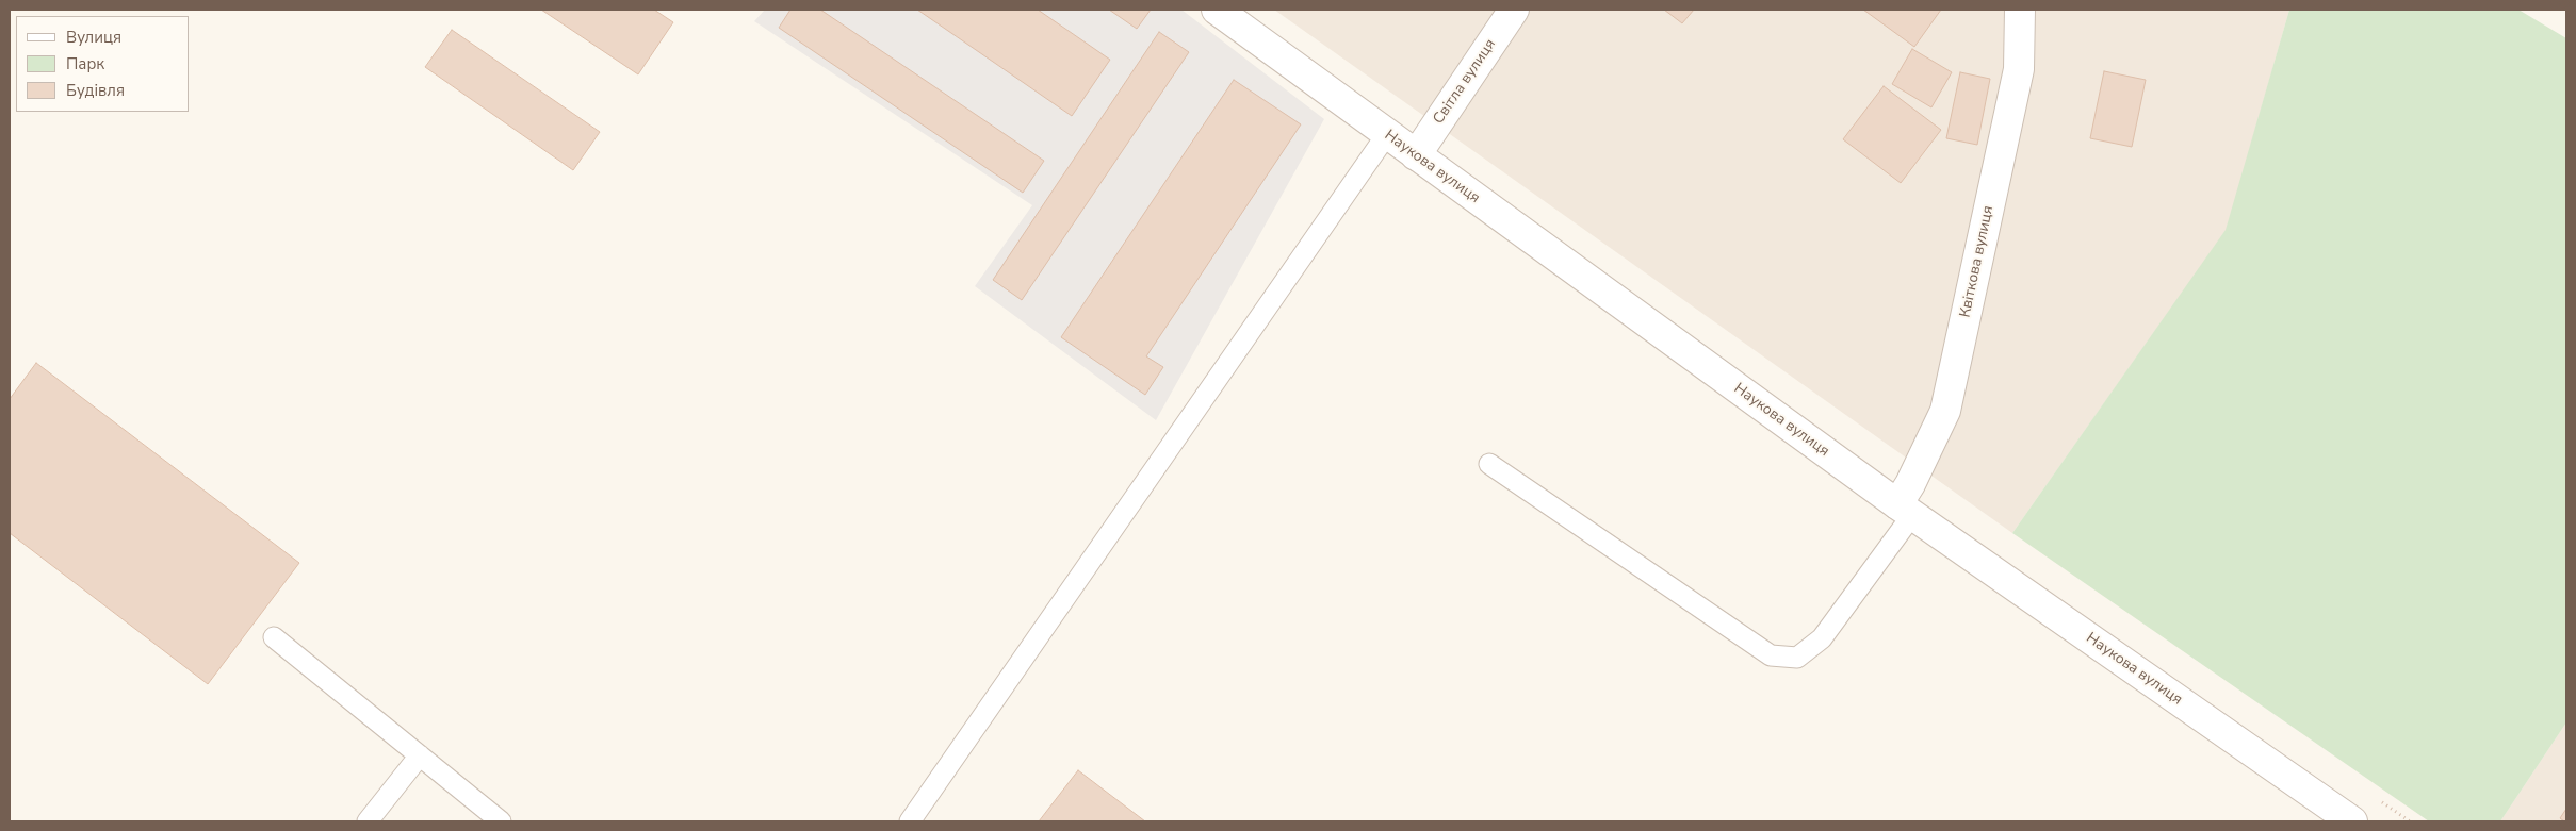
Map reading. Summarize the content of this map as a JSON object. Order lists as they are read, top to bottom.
{
  "streets": {
    "street": ["Світла вулиця", "Наукова вулиця", "Квіткова вулиця"]
  },
  "crossings": [
    ["Світла вулиця", "Наукова вулиця"],
    ["Наукова вулиця", "Квіткова вулиця"]
  ],
  "legend": ["Вулиця", "Парк", "Будівля"]
}
